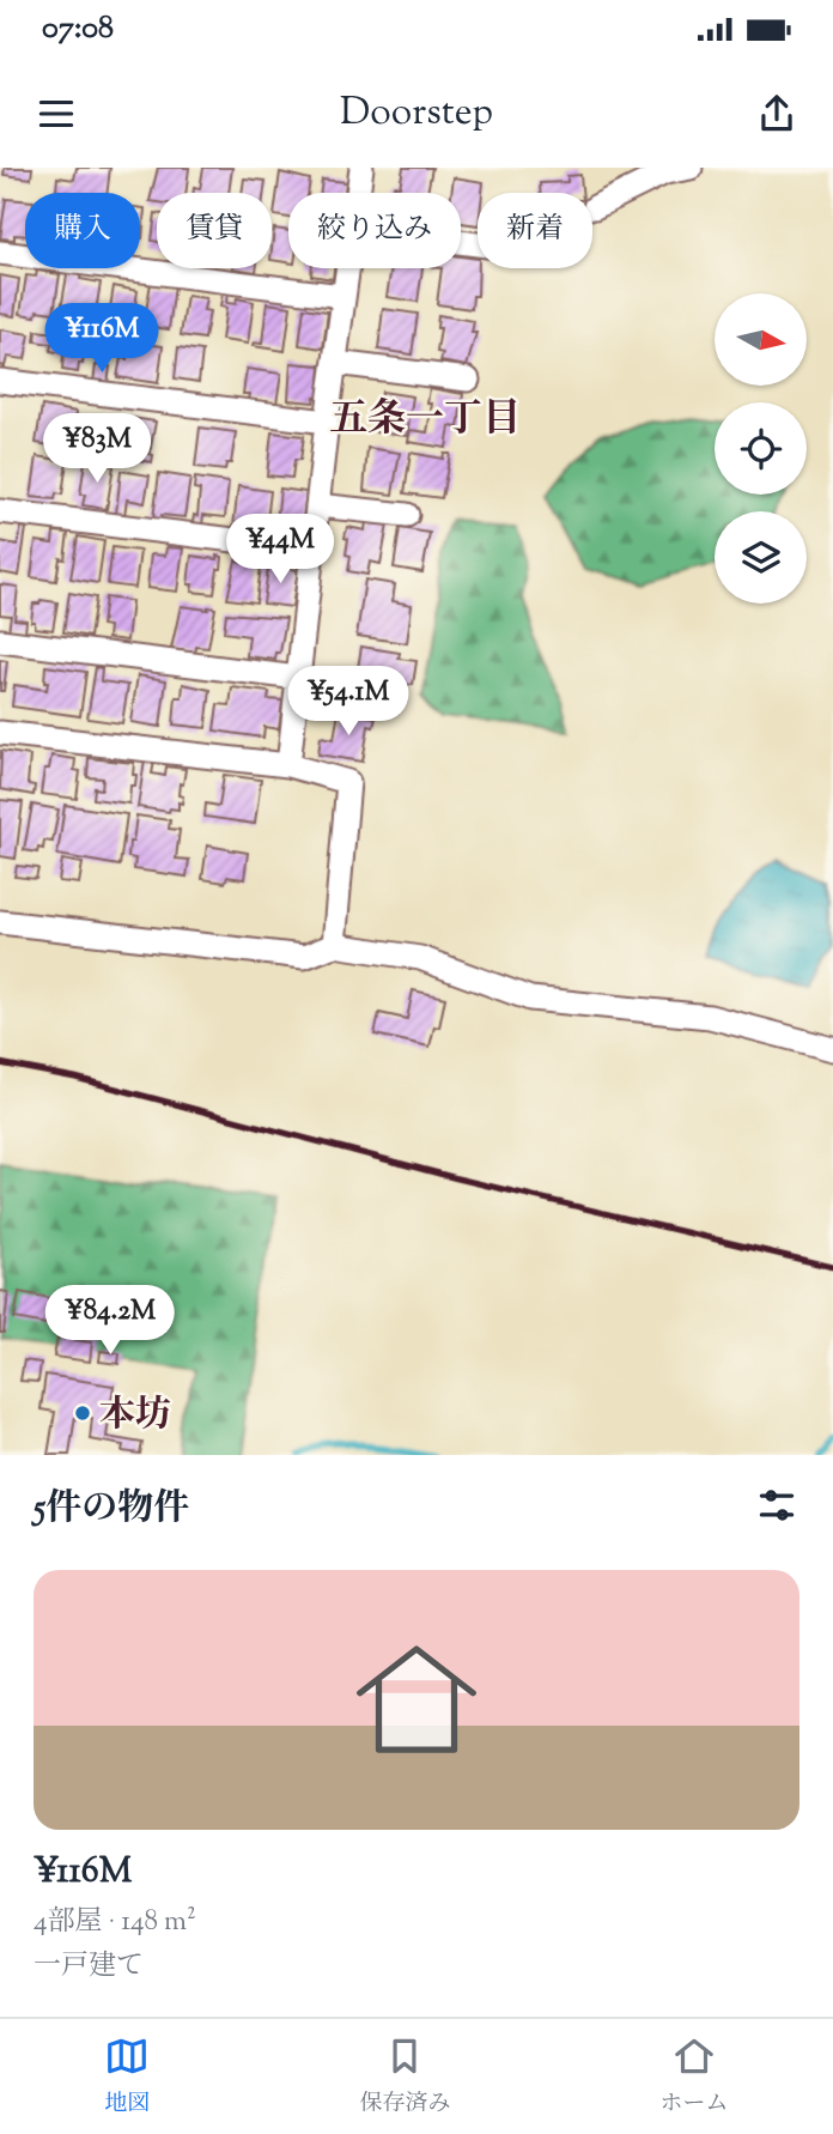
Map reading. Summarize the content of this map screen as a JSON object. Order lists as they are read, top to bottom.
{
  "districts": ["五条一丁目"],
  "places": ["本坊"],
  "north": "right",
  "page": {
    "status": "07:08",
    "header": "Doorstep",
    "chip": [
      "購入",
      "賃貸",
      "絞り込み",
      "新着"
    ],
    "price": [
      "¥116M",
      "¥83M",
      "¥44M",
      "¥54.1M",
      "¥84.2M"
    ],
    "heading": "5件の物件",
    "list": [
      {
        "name": "¥116M",
        "note": "4部屋 · 148 m² · 一戸建て"
      }
    ],
    "tabs": ["地図", "保存済み", "ホーム"]
  }
}
